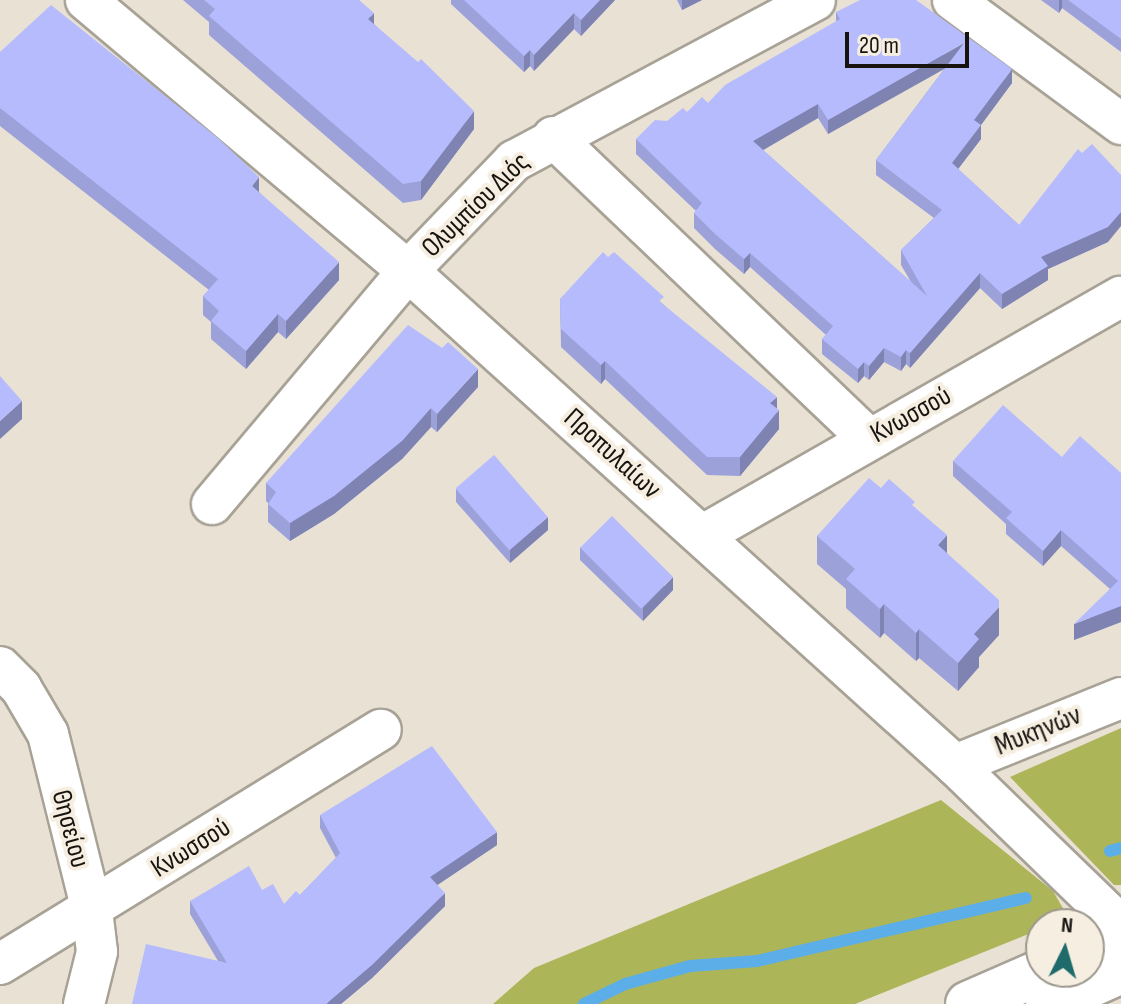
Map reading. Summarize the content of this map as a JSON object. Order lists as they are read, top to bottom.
{
  "streets": {
    "street": [
      "Ολυμπίου Διός",
      "Κνωσσού",
      "Προπυλαίων",
      "Μυκηνών",
      "Θησείου"
    ]
  },
  "crossings": [
    ["Ολυμπίου Διός", "Προπυλαίων"],
    ["Κνωσσού", "Προπυλαίων"],
    ["Κνωσσού", "Θησείου"],
    ["Προπυλαίων", "Μυκηνών"]
  ],
  "scale_bar": "20 m",
  "north": "top"
}
